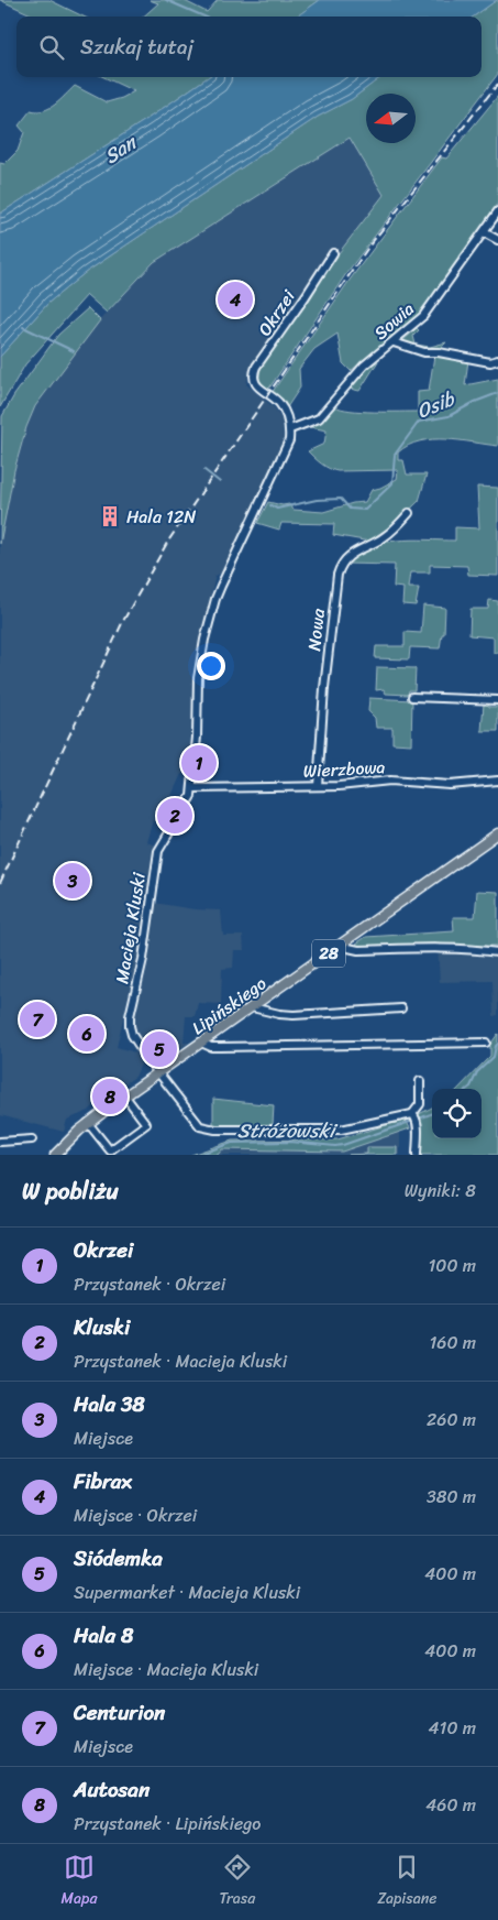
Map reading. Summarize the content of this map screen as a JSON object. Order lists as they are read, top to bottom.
{
  "streets": {
    "main road": ["28", "Lipińskiego"],
    "street": [
      "Okrzei",
      "Sowia",
      "Nowa",
      "Wierzbowa",
      "Macieja Kluski"
    ]
  },
  "crossings": [
    ["Okrzei", "Sowia"],
    ["Nowa", "Wierzbowa"],
    ["Wierzbowa", "Macieja Kluski"],
    ["Macieja Kluski", "Lipińskiego"]
  ],
  "water": ["San", "Osib", "Stróżowski"],
  "places": {
    "building": ["Hala 12N"]
  },
  "north": "left",
  "page": {
    "search": "Szukaj tutaj",
    "pins": [
      "4",
      "1",
      "2",
      "3",
      "7",
      "6",
      "5",
      "8"
    ],
    "heading": ["W pobliżu", "Wyniki: 8"],
    "list": [
      {
        "mark": "1",
        "name": "Okrzei",
        "note": "Przystanek · Okrzei",
        "value": "100 m"
      },
      {
        "mark": "2",
        "name": "Kluski",
        "note": "Przystanek · Macieja Kluski",
        "value": "160 m"
      },
      {
        "mark": "3",
        "name": "Hala 38",
        "note": "Miejsce",
        "value": "260 m"
      },
      {
        "mark": "4",
        "name": "Fibrax",
        "note": "Miejsce · Okrzei",
        "value": "380 m"
      },
      {
        "mark": "5",
        "name": "Siódemka",
        "note": "Supermarket · Macieja Kluski",
        "value": "400 m"
      },
      {
        "mark": "6",
        "name": "Hala 8",
        "note": "Miejsce · Macieja Kluski",
        "value": "400 m"
      },
      {
        "mark": "7",
        "name": "Centurion",
        "note": "Miejsce",
        "value": "410 m"
      },
      {
        "mark": "8",
        "name": "Autosan",
        "note": "Przystanek · Lipińskiego",
        "value": "460 m"
      }
    ],
    "nav": ["Mapa", "Trasa", "Zapisane"]
  }
}
